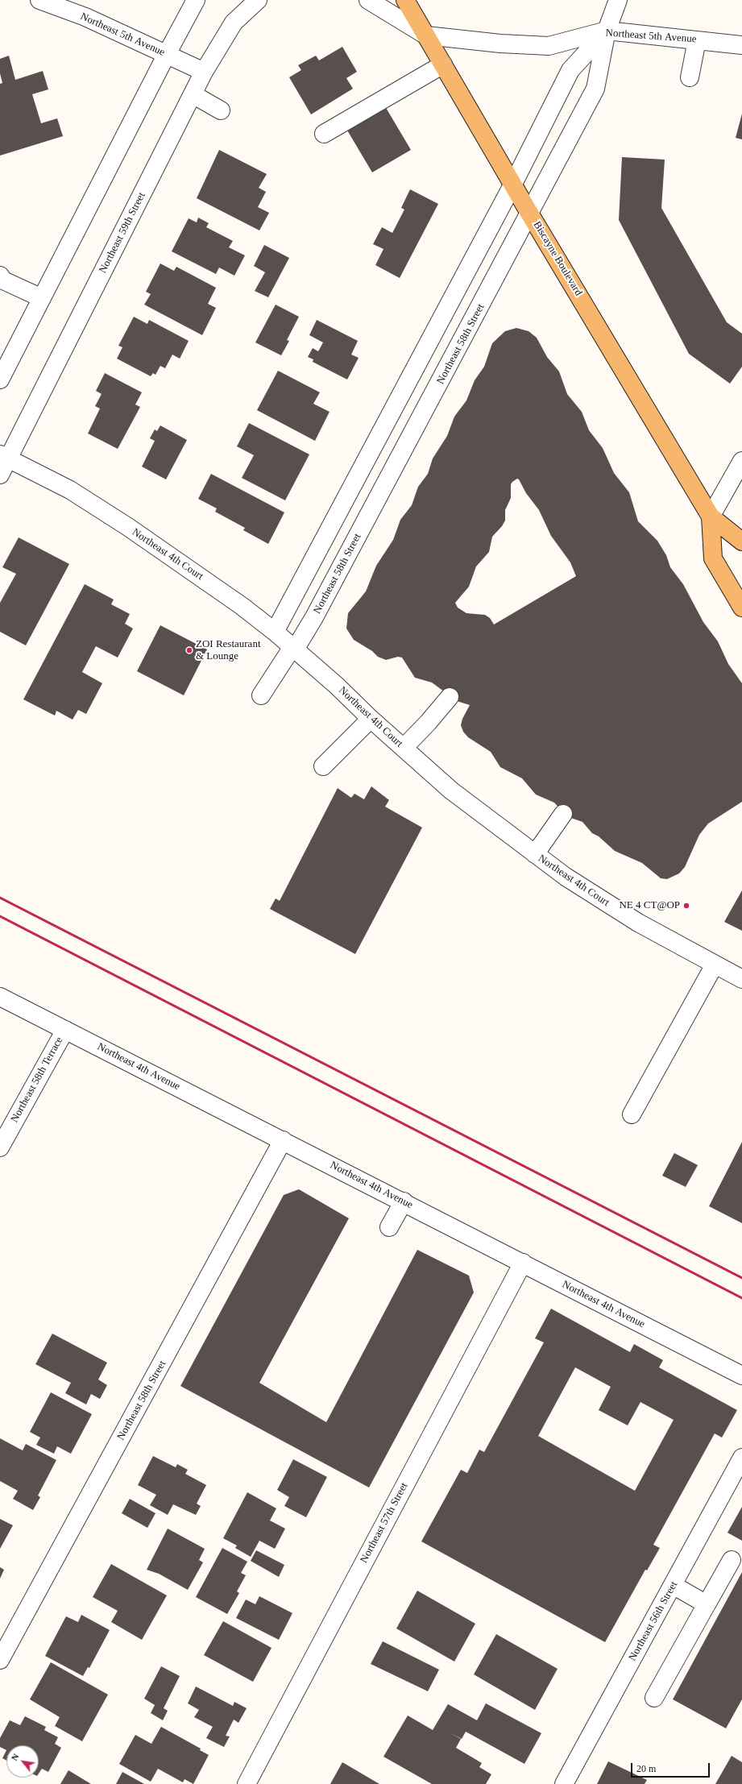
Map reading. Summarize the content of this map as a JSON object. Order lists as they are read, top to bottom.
{
  "streets": {
    "main road": ["Biscayne Boulevard"],
    "street": [
      "Northeast 5th Avenue",
      "Northeast 59th Street",
      "Northeast 58th Street",
      "Northeast 4th Court",
      "Northeast 4th Avenue",
      "Northeast 58th Terrace",
      "Northeast 57th Street",
      "Northeast 56th Street"
    ]
  },
  "crossings": [
    ["Northeast 5th Avenue", "Northeast 59th Street"],
    ["Northeast 5th Avenue", "Biscayne Boulevard"],
    ["Northeast 5th Avenue", "Northeast 58th Street"],
    ["Northeast 59th Street", "Northeast 4th Court"],
    ["Biscayne Boulevard", "Northeast 58th Street"],
    ["Northeast 58th Street", "Northeast 4th Court"],
    ["Northeast 58th Street", "Northeast 4th Avenue"],
    ["Northeast 4th Avenue", "Northeast 58th Terrace"],
    ["Northeast 4th Avenue", "Northeast 57th Street"]
  ],
  "places": ["ZOI Restaurant & Lounge", "NE 4 CT@OP"],
  "scale_bar": "20 m",
  "north": "top left"
}
